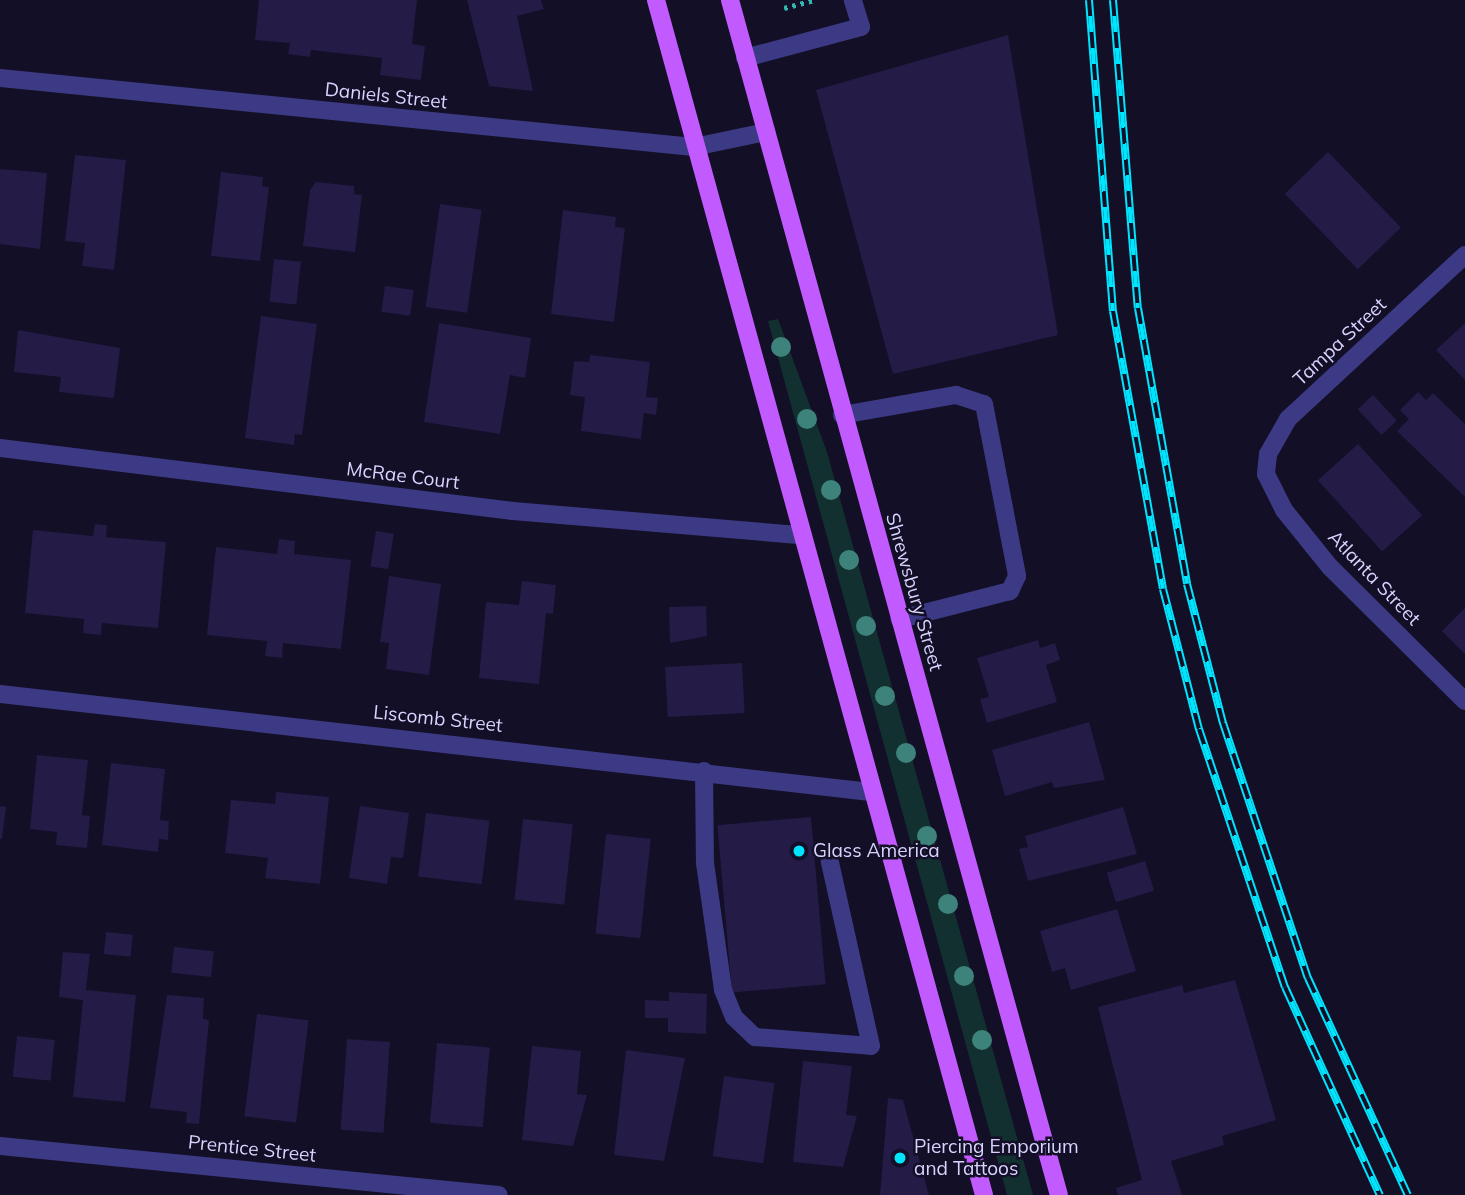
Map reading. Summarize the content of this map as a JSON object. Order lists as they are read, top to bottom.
{
  "streets": {
    "main road": ["Shrewsbury Street"],
    "street": [
      "Daniels Street",
      "Tampa Street",
      "McRae Court",
      "Atlanta Street",
      "Liscomb Street",
      "Prentice Street"
    ]
  },
  "crossings": [
    ["Daniels Street", "Shrewsbury Street"],
    ["Tampa Street", "Atlanta Street"]
  ],
  "places": ["Glass America", "Piercing Emporium and Tattoos"]
}
